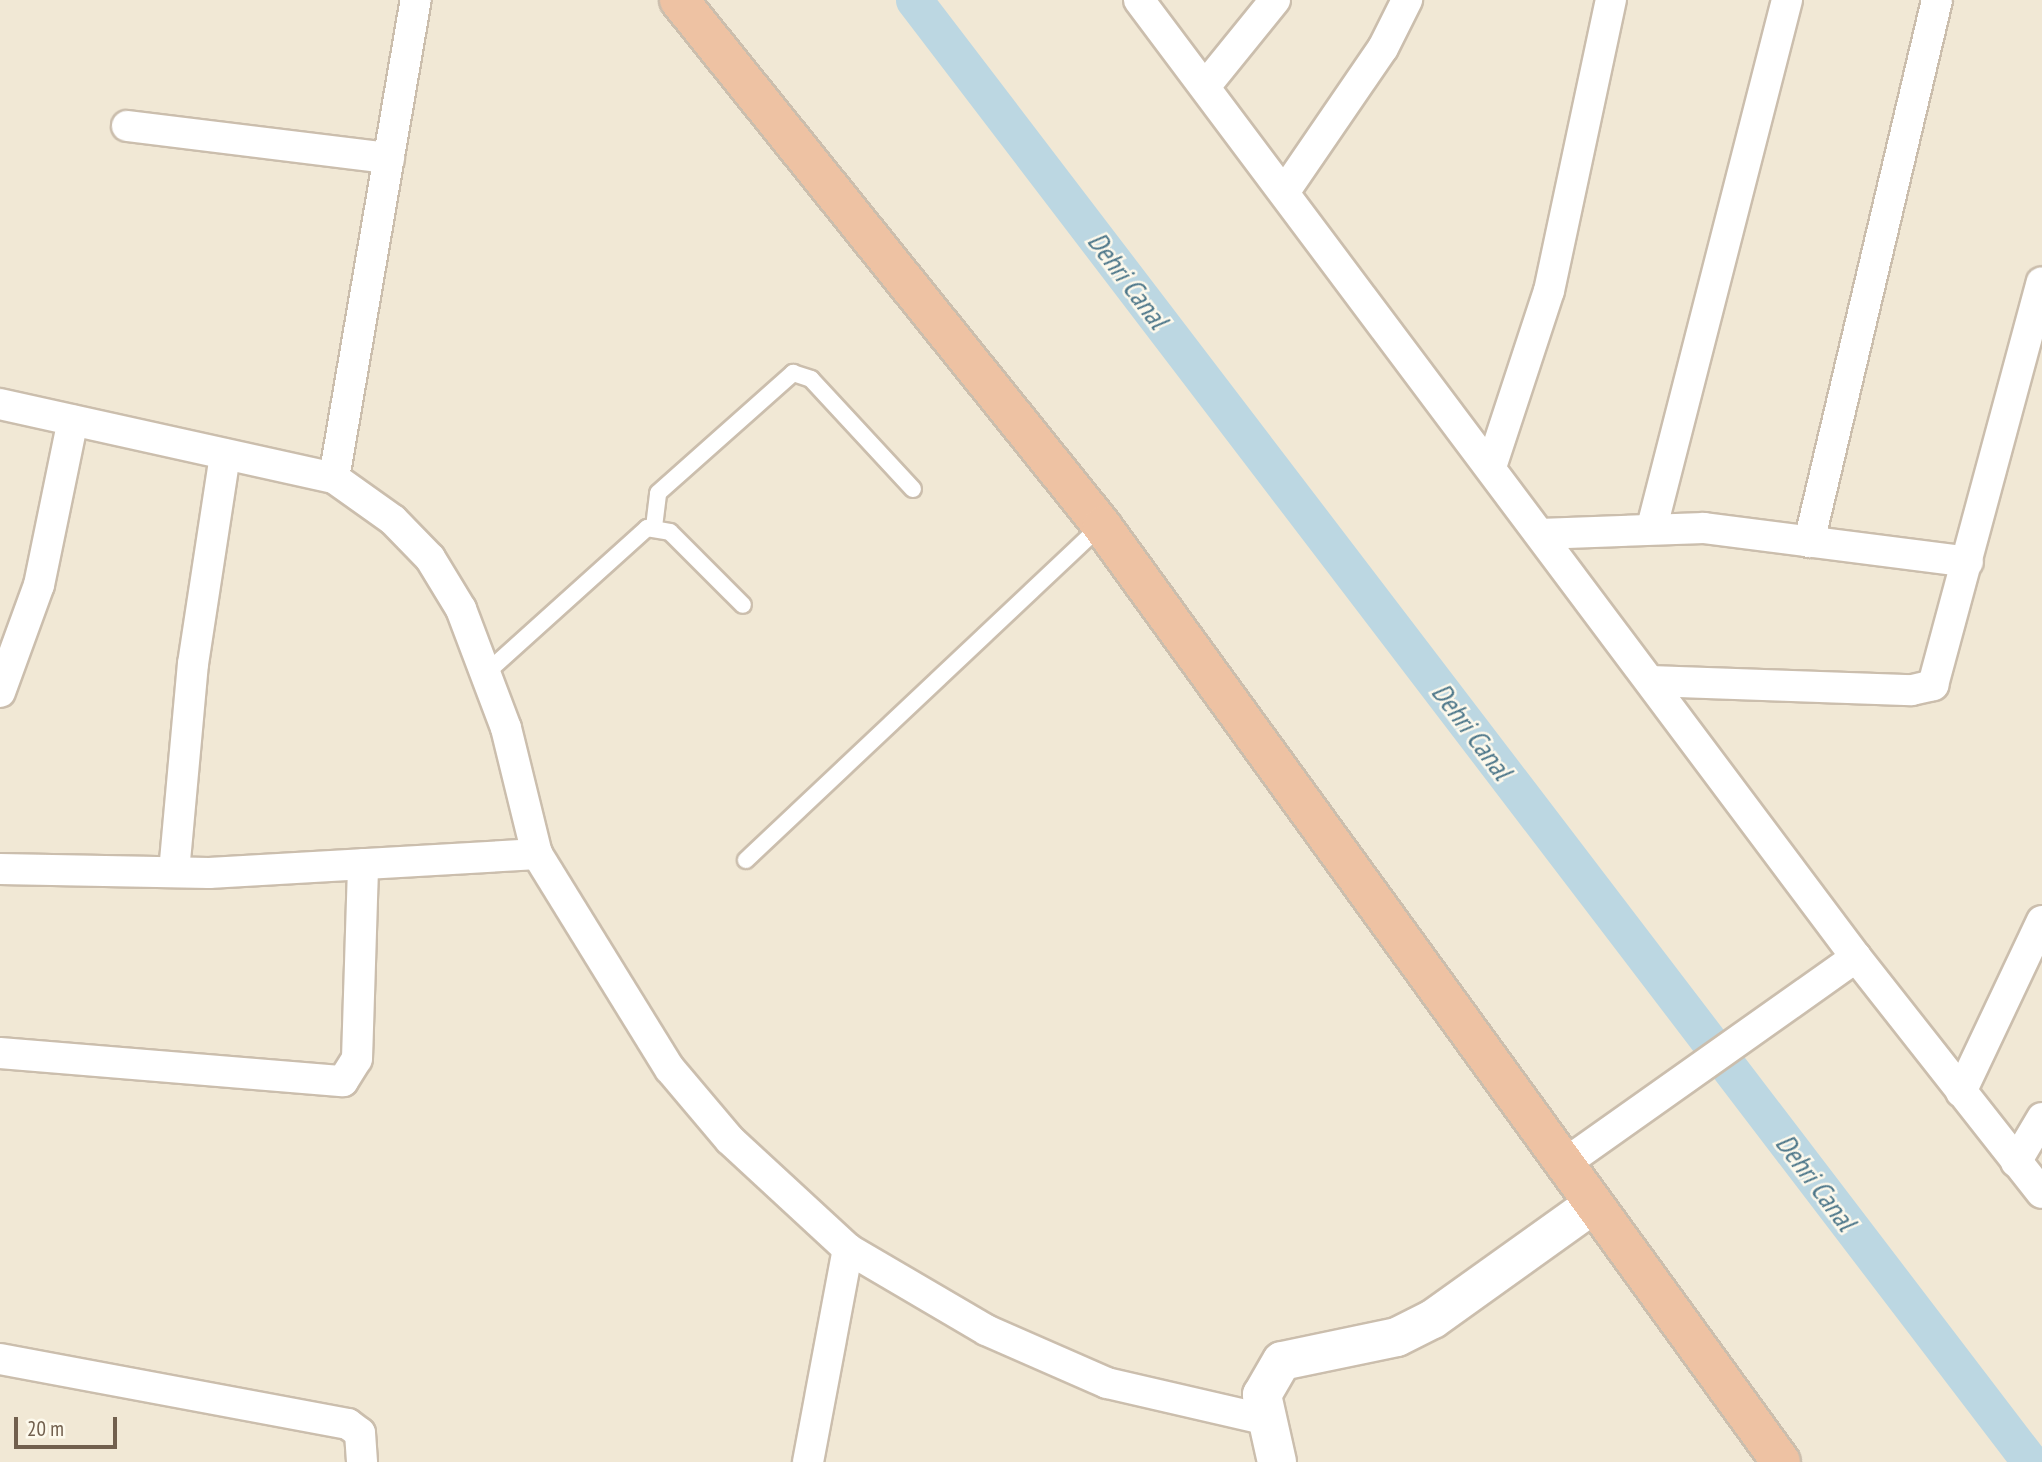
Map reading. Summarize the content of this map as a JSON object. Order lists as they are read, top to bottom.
{
  "water": ["Dehri Canal"],
  "scale_bar": "20 m"
}
